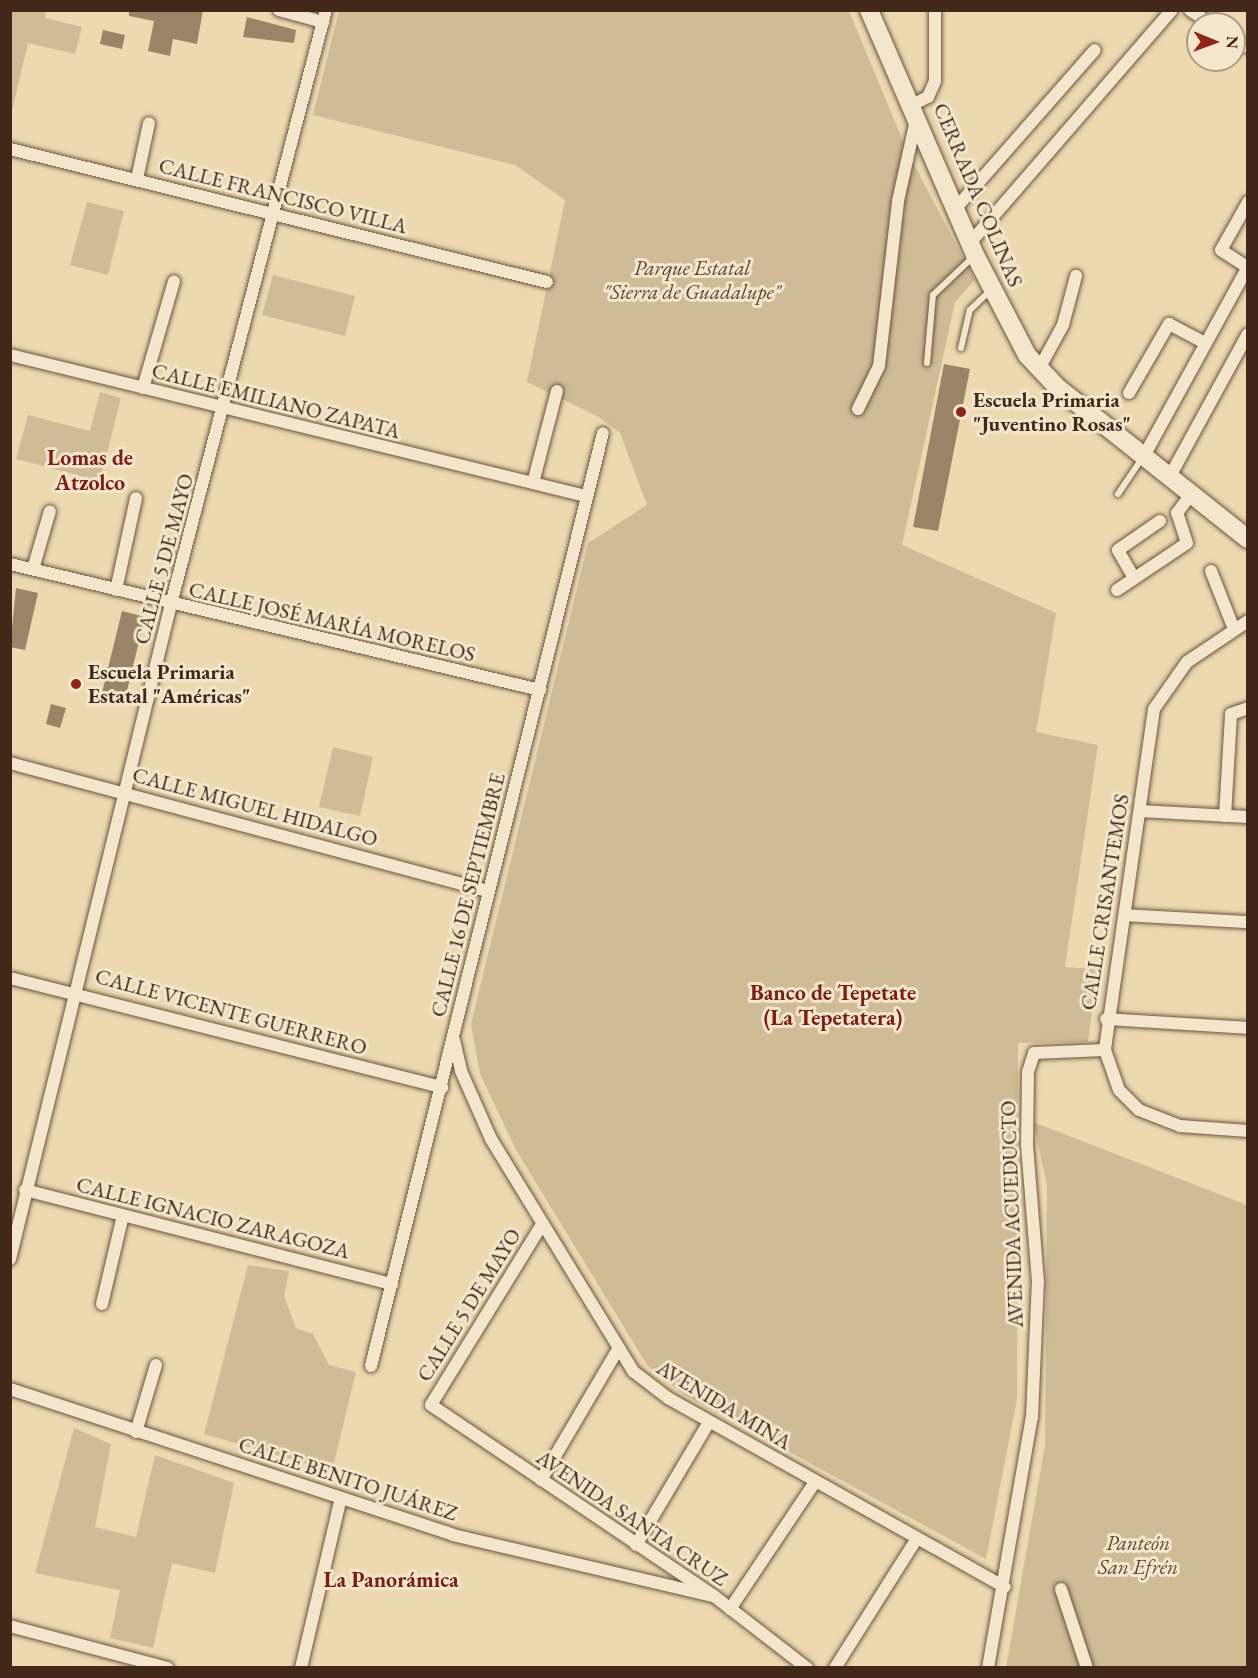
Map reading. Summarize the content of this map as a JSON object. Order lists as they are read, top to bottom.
{
  "streets": {
    "main road": ["CERRADA COLINAS"],
    "street": [
      "CALLE FRANCISCO VILLA",
      "CALLE EMILIANO ZAPATA",
      "CALLE 5 DE MAYO",
      "CALLE JOSÉ MARÍA MORELOS",
      "CALLE MIGUEL HIDALGO",
      "CALLE 16 DE SEPTIEMBRE",
      "CALLE CRISANTEMOS",
      "CALLE VICENTE GUERRERO",
      "AVENIDA ACUEDUCTO",
      "CALLE IGNACIO ZARAGOZA",
      "AVENIDA MINA",
      "CALLE BENITO JUÁREZ",
      "AVENIDA SANTA CRUZ"
    ]
  },
  "crossings": [
    ["CALLE FRANCISCO VILLA", "CALLE 5 DE MAYO"],
    ["CALLE EMILIANO ZAPATA", "CALLE 5 DE MAYO"],
    ["CALLE EMILIANO ZAPATA", "CALLE 16 DE SEPTIEMBRE"],
    ["CALLE 5 DE MAYO", "CALLE JOSÉ MARÍA MORELOS"],
    ["CALLE 5 DE MAYO", "CALLE MIGUEL HIDALGO"],
    ["CALLE 5 DE MAYO", "CALLE VICENTE GUERRERO"],
    ["CALLE 5 DE MAYO", "CALLE IGNACIO ZARAGOZA"],
    ["CALLE 5 DE MAYO", "AVENIDA MINA"],
    ["CALLE 5 DE MAYO", "AVENIDA SANTA CRUZ"],
    ["CALLE JOSÉ MARÍA MORELOS", "CALLE 16 DE SEPTIEMBRE"],
    ["CALLE MIGUEL HIDALGO", "CALLE 16 DE SEPTIEMBRE"],
    ["CALLE 16 DE SEPTIEMBRE", "CALLE VICENTE GUERRERO"],
    ["CALLE 16 DE SEPTIEMBRE", "CALLE IGNACIO ZARAGOZA"],
    ["CALLE 16 DE SEPTIEMBRE", "AVENIDA MINA"],
    ["CALLE CRISANTEMOS", "AVENIDA ACUEDUCTO"],
    ["AVENIDA ACUEDUCTO", "AVENIDA MINA"],
    ["CALLE BENITO JUÁREZ", "AVENIDA SANTA CRUZ"]
  ],
  "districts": ["Lomas de Atzolco", "Banco de Tepetate (La Tepetatera)", "La Panorámica"],
  "parks": ["Parque Estatal \"Sierra de Guadalupe\"", "Panteón San Efrén"],
  "places": ["Escuela Primaria \"Juventino Rosas\"", "Escuela Primaria Estatal \"Américas\""],
  "north": "right"
}
